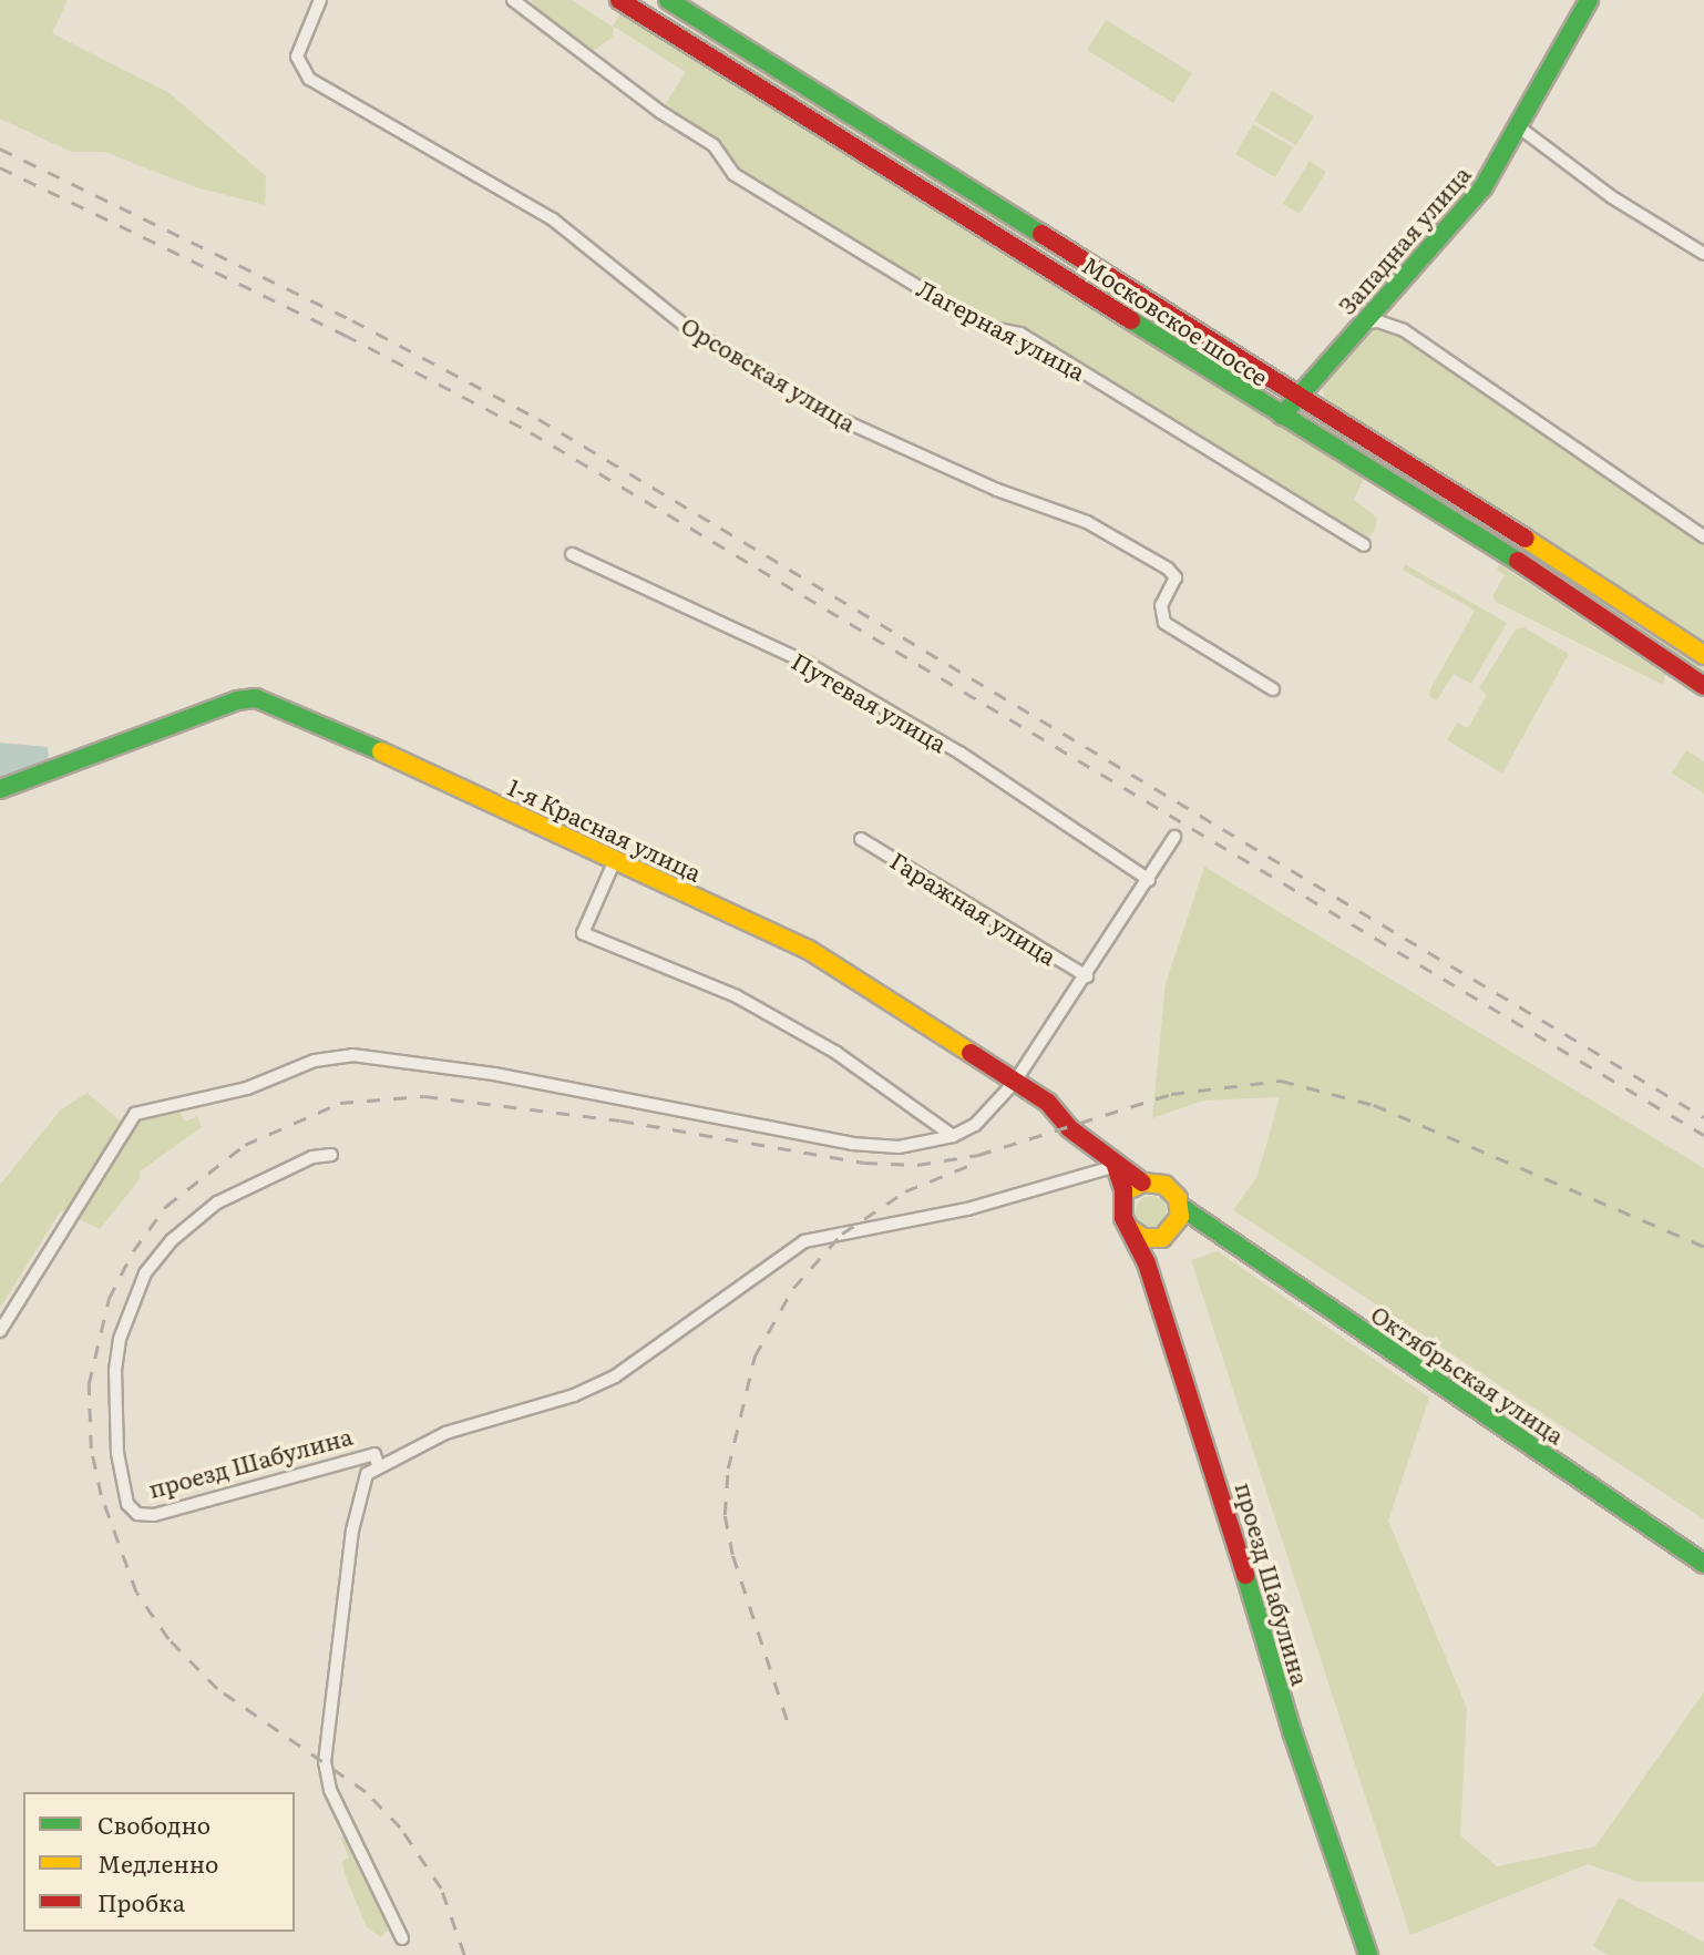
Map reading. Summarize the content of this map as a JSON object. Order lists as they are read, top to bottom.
{
  "streets": {
    "street": [
      "Западная улица",
      "Московское шоссе",
      "Лагерная улица",
      "Орсовская улица",
      "Путевая улица",
      "1-я Красная улица",
      "Гаражная улица",
      "Октябрьская улица",
      "проезд Шабулина"
    ]
  },
  "crossings": [
    ["Западная улица", "Московское шоссе"],
    ["1-я Красная улица", "Октябрьская улица"],
    ["1-я Красная улица", "проезд Шабулина"],
    ["Октябрьская улица", "проезд Шабулина"]
  ],
  "legend": ["Свободно", "Медленно", "Пробка"]
}
